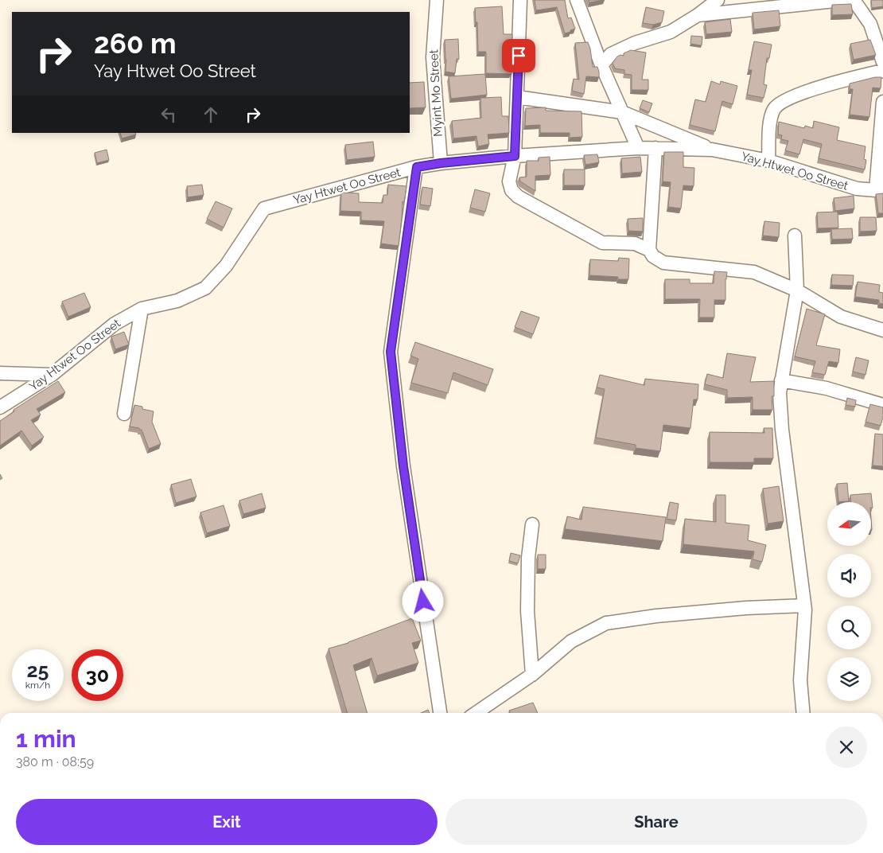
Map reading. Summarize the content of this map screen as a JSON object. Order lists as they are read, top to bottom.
{
  "streets": {
    "street": ["Myint Mo Street", "Yay Htwet Oo Street"]
  },
  "crossings": [
    ["Myint Mo Street", "Yay Htwet Oo Street"]
  ],
  "north": "left",
  "page": {
    "turn": ["260 m", "Yay Htwet Oo Street"],
    "speed": "25 km/h",
    "limit": "30",
    "heading": ["1 min", "380 m · 08:59"],
    "buttons": ["Exit", "Share"]
  }
}
